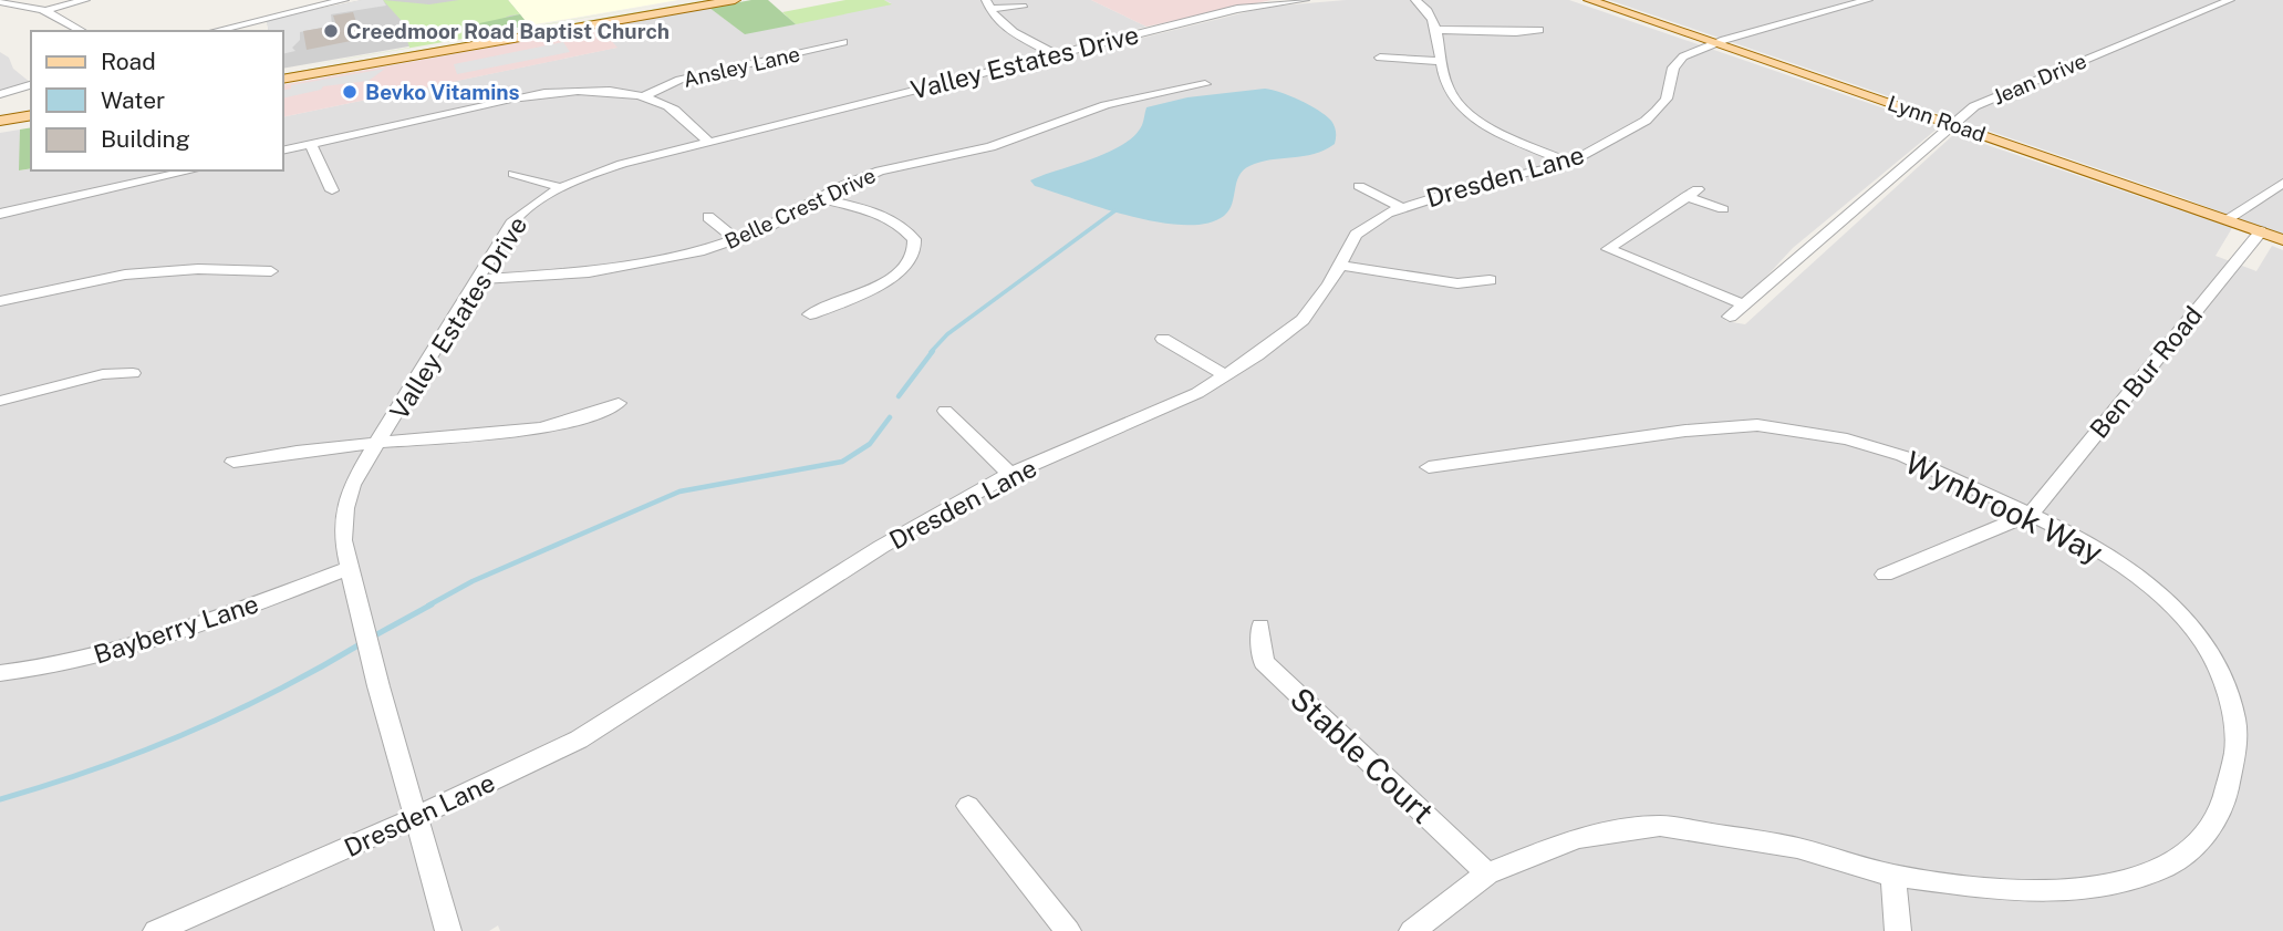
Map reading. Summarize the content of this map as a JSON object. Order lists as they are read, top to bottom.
{
  "streets": {
    "main road": ["Lynn Road"],
    "street": [
      "Valley Estates Drive",
      "Ansley Lane",
      "Jean Drive",
      "Dresden Lane",
      "Belle Crest Drive",
      "Ben Bur Road",
      "Wynbrook Way",
      "Bayberry Lane",
      "Stable Court"
    ]
  },
  "crossings": [
    ["Valley Estates Drive", "Dresden Lane"],
    ["Valley Estates Drive", "Belle Crest Drive"],
    ["Valley Estates Drive", "Bayberry Lane"],
    ["Jean Drive", "Lynn Road"],
    ["Lynn Road", "Dresden Lane"],
    ["Lynn Road", "Ben Bur Road"],
    ["Ben Bur Road", "Wynbrook Way"],
    ["Wynbrook Way", "Stable Court"]
  ],
  "places": ["Creedmoor Road Baptist Church", "Bevko Vitamins"],
  "legend": ["Road", "Water", "Building"]
}
